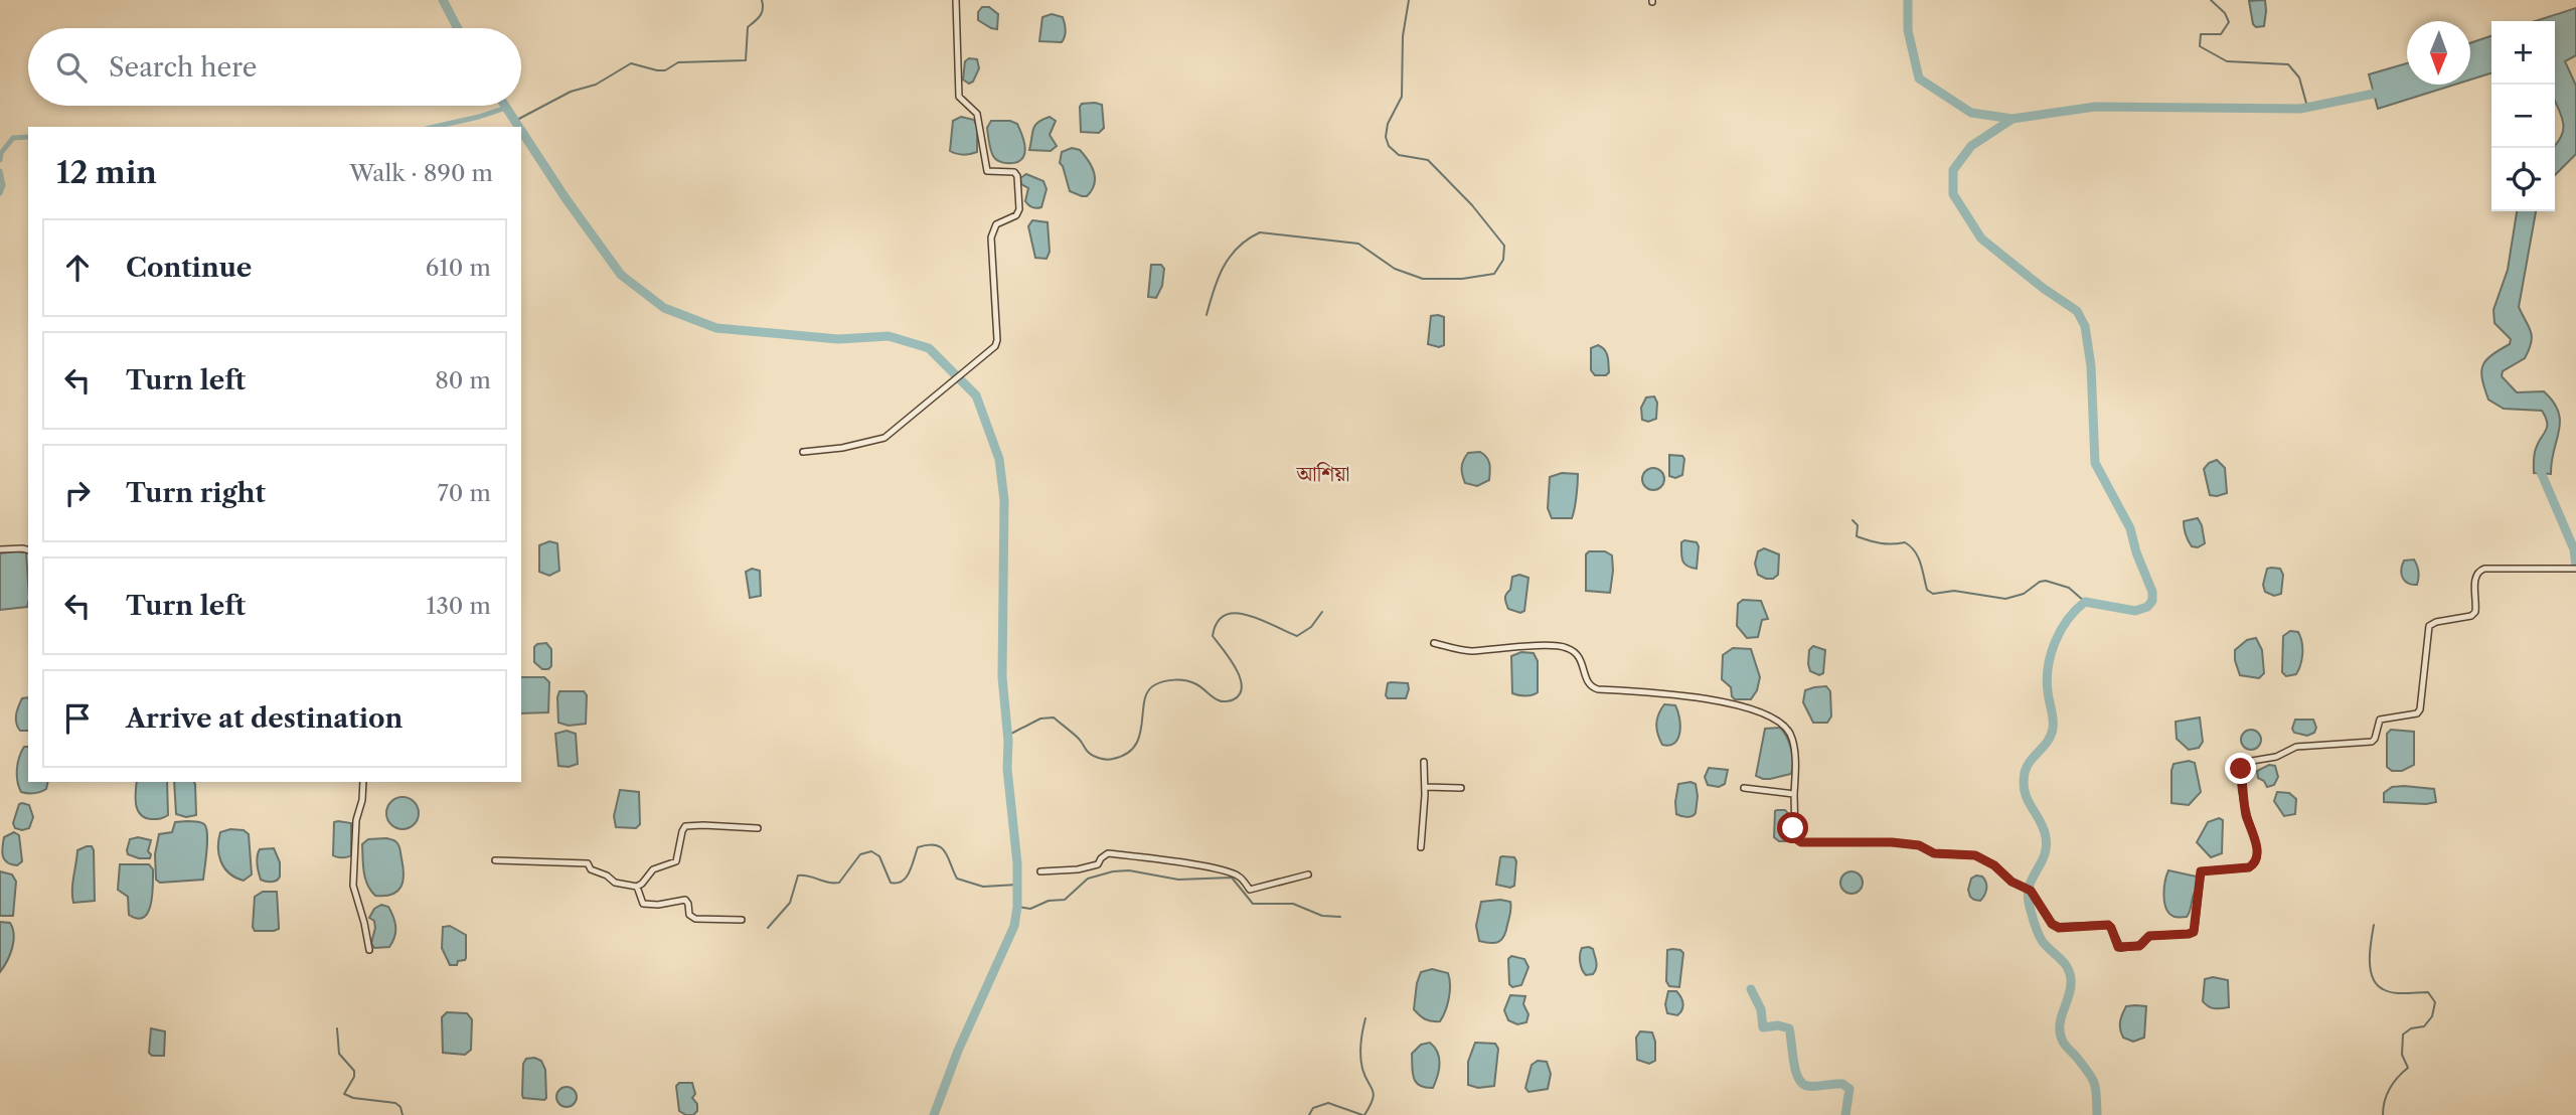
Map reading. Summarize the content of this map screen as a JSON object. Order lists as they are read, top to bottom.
{
  "districts": ["আশিয়া"],
  "north": "bottom",
  "page": {
    "map_buttons": ["+", "−"],
    "search": "Search here",
    "heading": ["12 min", "Walk · 890 m"],
    "list": [
      ["Continue", "610 m"],
      ["Turn left", "80 m"],
      ["Turn right", "70 m"],
      ["Turn left", "130 m"],
      "Arrive at destination"
    ]
  }
}
